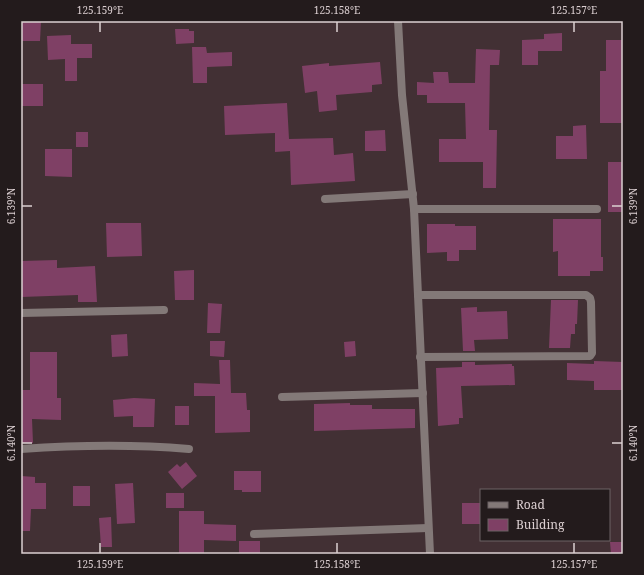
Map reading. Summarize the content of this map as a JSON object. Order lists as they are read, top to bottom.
{
  "legend": ["Road", "Building"],
  "coordinates": [
    "125.159°E",
    "125.158°E",
    "125.157°E",
    "6.139°N",
    "6.140°N"
  ]
}
